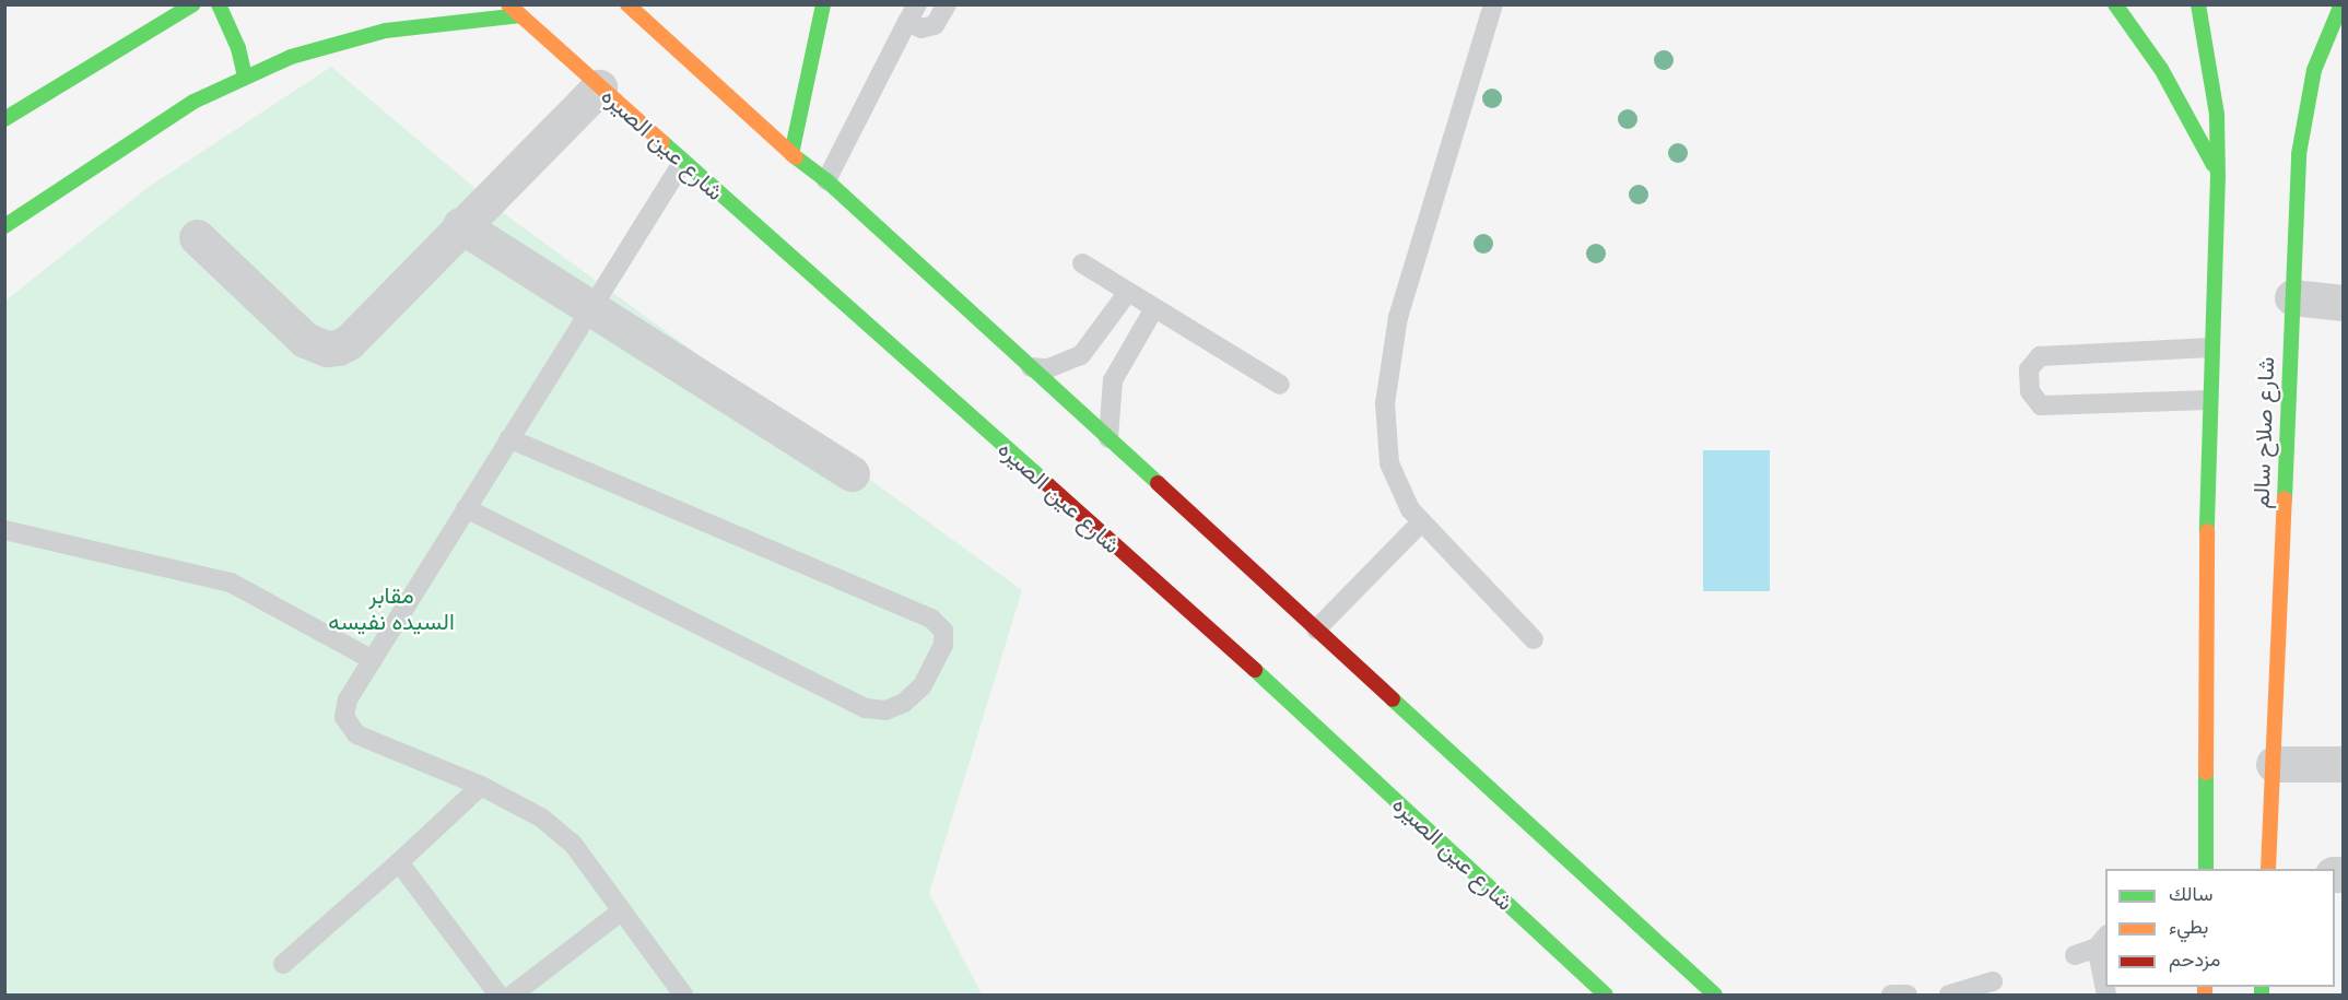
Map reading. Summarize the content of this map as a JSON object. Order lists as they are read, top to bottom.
{
  "streets": {
    "main road": ["شارع عين الصيره", "شارع صلاح سالم"]
  },
  "parks": ["مقابر السيده نفيسه"],
  "legend": ["سالك", "بطيء", "مزدحم"]
}
